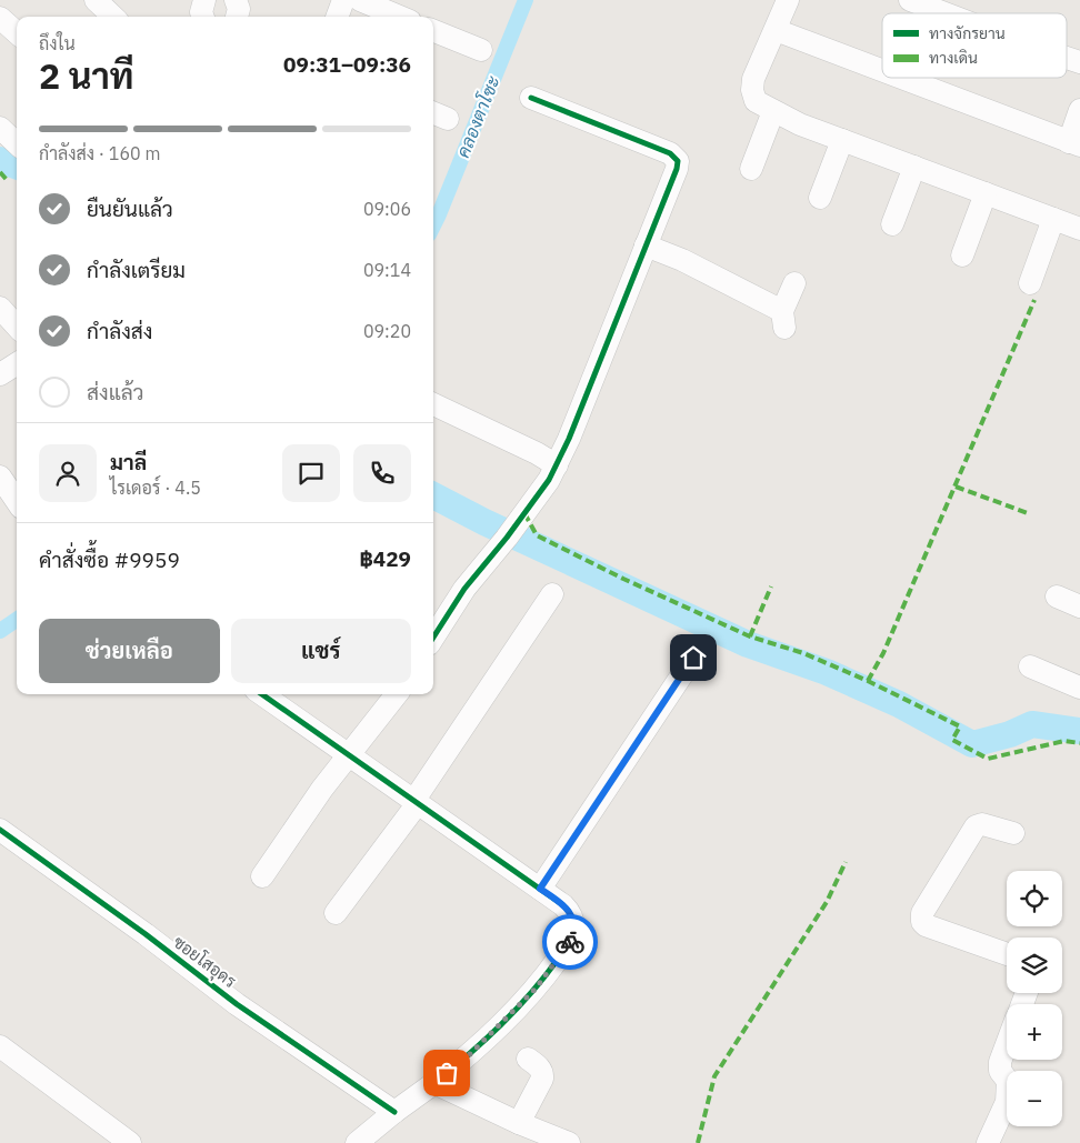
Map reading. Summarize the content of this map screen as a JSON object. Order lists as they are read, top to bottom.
{
  "streets": {
    "street": ["ซอยโสอุดร"]
  },
  "water": ["คลองตาโซะ"],
  "legend": ["ทางจักรยาน", "ทางเดิน"],
  "page": {
    "heading": ["2 นาที", "ถึงใน", "09:31–09:36"],
    "panel": [
      "มาลี",
      "ไรเดอร์ · 4.5",
      "คำสั่งซื้อ #9959",
      "฿429"
    ],
    "bar": "กำลังส่ง · 160 m",
    "list": [
      ["ยืนยันแล้ว", "09:06"],
      ["กำลังเตรียม", "09:14"],
      ["กำลังส่ง", "09:20"],
      "ส่งแล้ว"
    ],
    "buttons": ["ช่วยเหลือ", "แชร์"],
    "map_buttons": ["+", "−"]
  }
}
